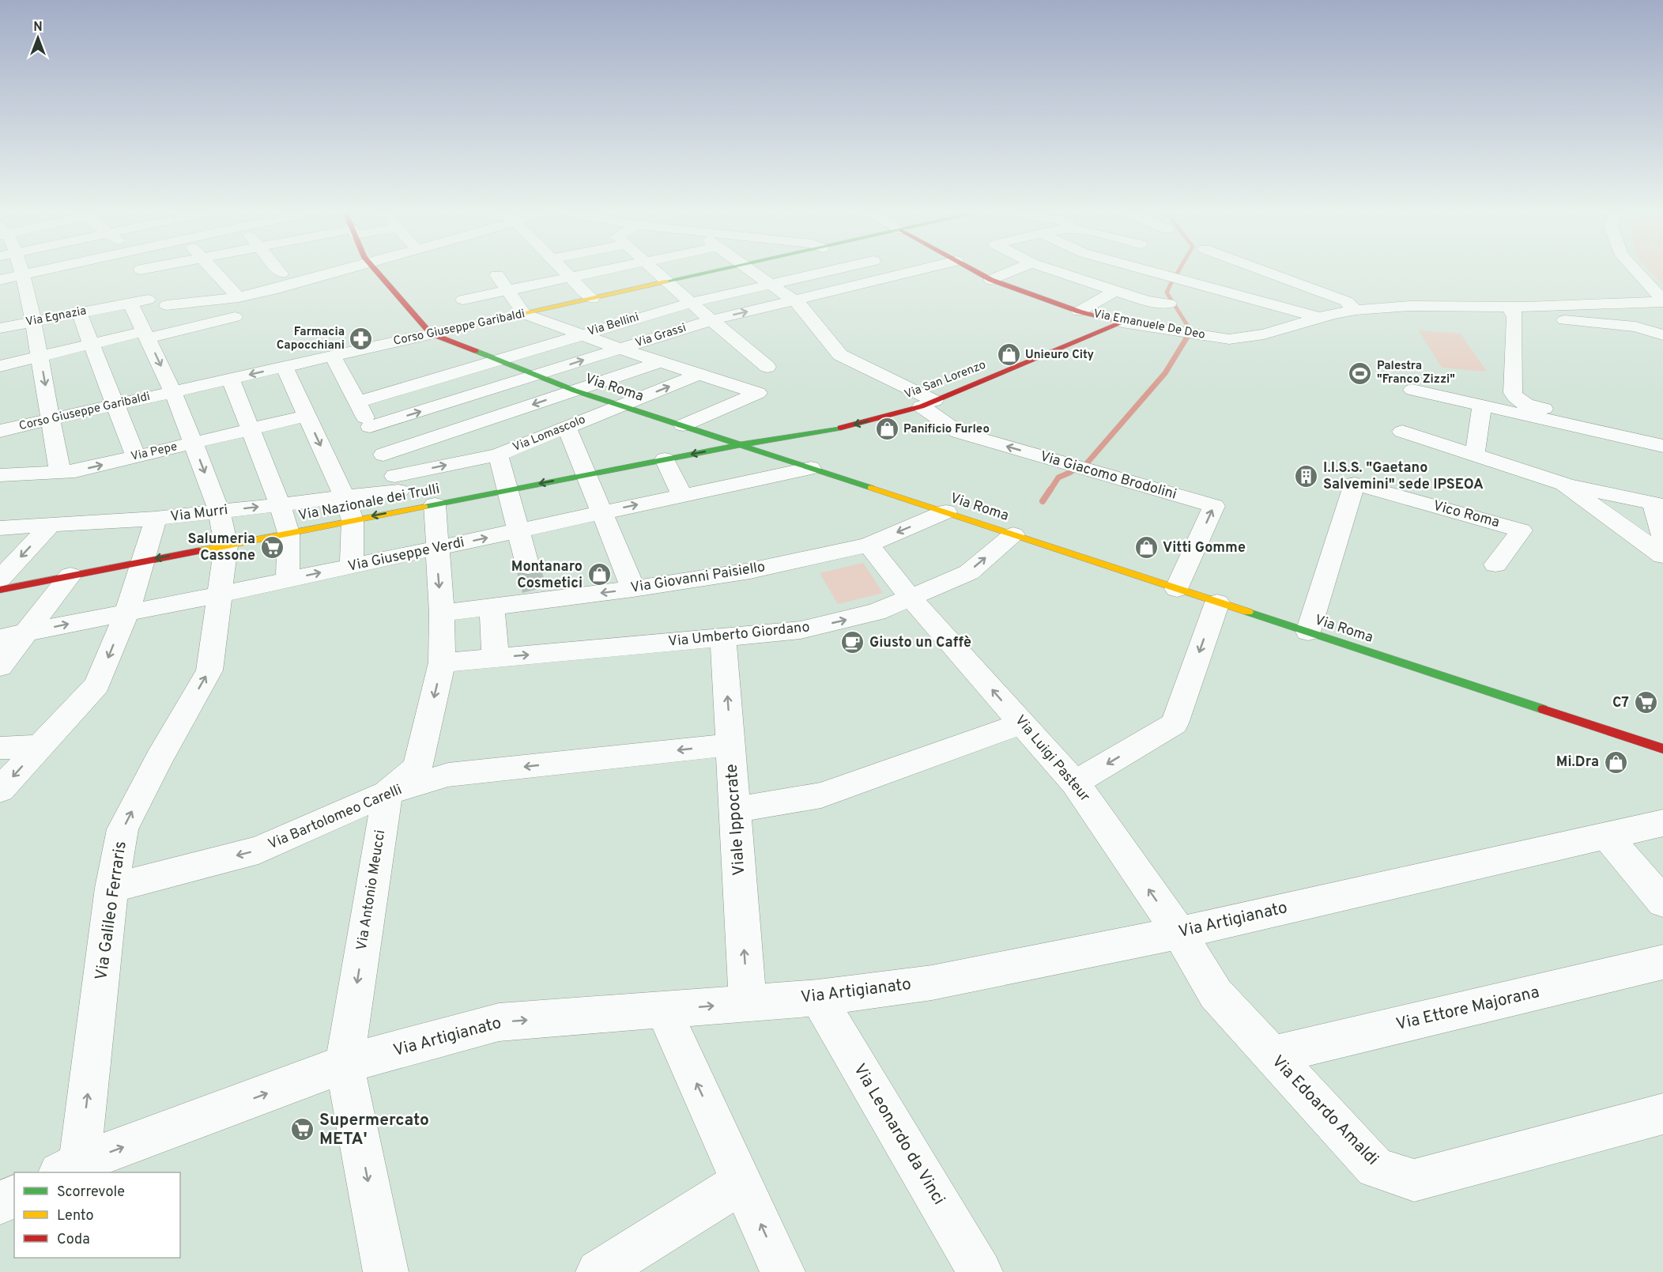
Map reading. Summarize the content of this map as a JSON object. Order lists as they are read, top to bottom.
{
  "streets": {
    "street": [
      "Via Egnazia",
      "Via Bellini",
      "Via Emanuele De Deo",
      "Corso Giuseppe Garibaldi",
      "Via Grassi",
      "Via San Lorenzo",
      "Via Roma",
      "Via Lomascolo",
      "Via Pepe",
      "Via Giacomo Brodolini",
      "Via Nazionale dei Trulli",
      "Via Murri",
      "Vico Roma",
      "Via Giuseppe Verdi",
      "Via Giovanni Paisiello",
      "Via Umberto Giordano",
      "Via Luigi Pasteur",
      "Via Bartolomeo Carelli",
      "Viale Ippocrate",
      "Via Antonio Meucci",
      "Via Galileo Ferraris",
      "Via Artigianato",
      "Via Ettore Majorana",
      "Via Edoardo Amaldi",
      "Via Leonardo da Vinci"
    ]
  },
  "crossings": [
    ["Via Egnazia", "Via Galileo Ferraris"],
    ["Via Bellini", "Via Roma"],
    ["Via Emanuele De Deo", "Via San Lorenzo"],
    ["Corso Giuseppe Garibaldi", "Via Roma"],
    ["Corso Giuseppe Garibaldi", "Via Galileo Ferraris"],
    ["Via Grassi", "Via Roma"],
    ["Via San Lorenzo", "Via Roma"],
    ["Via San Lorenzo", "Via Giacomo Brodolini"],
    ["Via San Lorenzo", "Via Nazionale dei Trulli"],
    ["Via Roma", "Via Lomascolo"],
    ["Via Roma", "Via Giacomo Brodolini"],
    ["Via Roma", "Via Nazionale dei Trulli"],
    ["Via Roma", "Vico Roma"],
    ["Via Roma", "Via Giuseppe Verdi"],
    ["Via Roma", "Via Giovanni Paisiello"],
    ["Via Roma", "Via Umberto Giordano"],
    ["Via Lomascolo", "Via Nazionale dei Trulli"],
    ["Via Lomascolo", "Via Murri"],
    ["Via Pepe", "Via Galileo Ferraris"],
    ["Via Nazionale dei Trulli", "Via Murri"],
    ["Via Nazionale dei Trulli", "Via Galileo Ferraris"],
    ["Via Murri", "Via Galileo Ferraris"],
    ["Via Giuseppe Verdi", "Via Galileo Ferraris"],
    ["Via Giovanni Paisiello", "Via Luigi Pasteur"],
    ["Via Umberto Giordano", "Via Luigi Pasteur"],
    ["Via Umberto Giordano", "Viale Ippocrate"],
    ["Via Luigi Pasteur", "Via Artigianato"],
    ["Via Luigi Pasteur", "Via Edoardo Amaldi"],
    ["Via Bartolomeo Carelli", "Viale Ippocrate"],
    ["Via Bartolomeo Carelli", "Via Antonio Meucci"],
    ["Via Bartolomeo Carelli", "Via Galileo Ferraris"],
    ["Viale Ippocrate", "Via Artigianato"],
    ["Via Antonio Meucci", "Via Artigianato"],
    ["Via Galileo Ferraris", "Via Artigianato"],
    ["Via Artigianato", "Via Edoardo Amaldi"],
    ["Via Artigianato", "Via Leonardo da Vinci"],
    ["Via Ettore Majorana", "Via Edoardo Amaldi"]
  ],
  "one_way": [
    "Via San Lorenzo",
    "Via Luigi Pasteur",
    "Via Bartolomeo Carelli",
    "Viale Ippocrate",
    "Via Antonio Meucci",
    "Via Artigianato"
  ],
  "places": {
    "pharmacy": ["Farmacia Capocchiani"],
    "shop": [
      "Unieuro City",
      "Panificio Furleo",
      "Vitti Gomme",
      "Montanaro Cosmetici",
      "Mi.Dra"
    ],
    "sports": ["Palestra \"Franco Zizzi\""],
    "building": ["I.I.S.S. \"Gaetano Salvemini\" sede IPSEOA"],
    "supermarket": ["Salumeria Cassone", "C7", "Supermercato META'"],
    "cafe": ["Giusto un Caffè"]
  },
  "legend": ["Scorrevole", "Lento", "Coda"],
  "north": "top"
}
